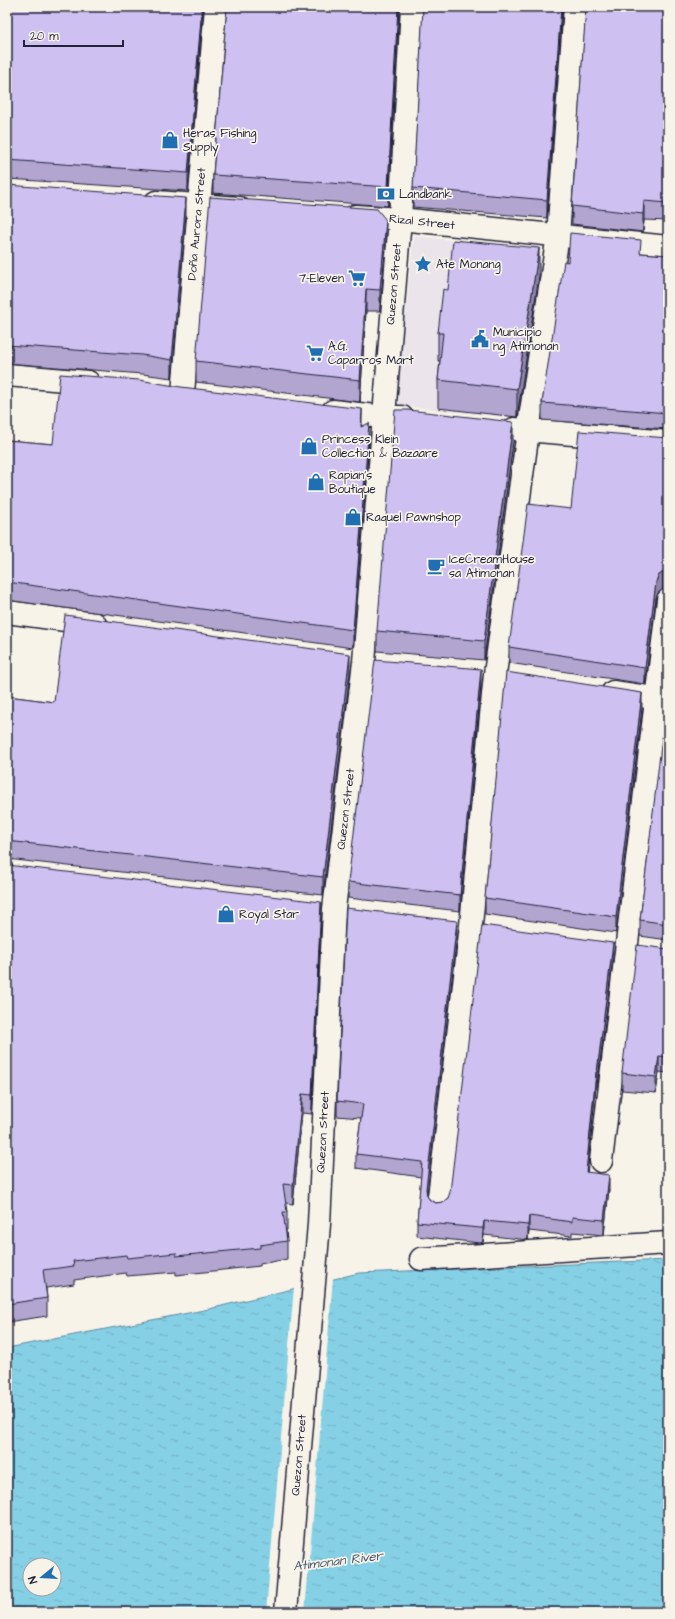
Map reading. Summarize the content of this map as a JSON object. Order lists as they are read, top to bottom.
{
  "streets": {
    "street": ["Rizal Street", "Doña Aurora Street", "Quezon Street"]
  },
  "crossings": [
    ["Rizal Street", "Quezon Street"]
  ],
  "water": ["Atimonan River"],
  "places": {
    "shop": [
      "Heras Fishing Supply",
      "Princess Klein Collection & Bazaare",
      "Rapian's Boutique",
      "Raquel Pawnshop",
      "Royal Star"
    ],
    "bank": ["Landbank"],
    "place": ["Ate Monang"],
    "supermarket": ["7-Eleven", "A.G. Caparros Mart"],
    "public building": ["Municipio ng Atimonan"],
    "cafe": ["IceCreamHouse sa Atimonan"]
  },
  "scale_bar": "20 m",
  "north": "left"
}
